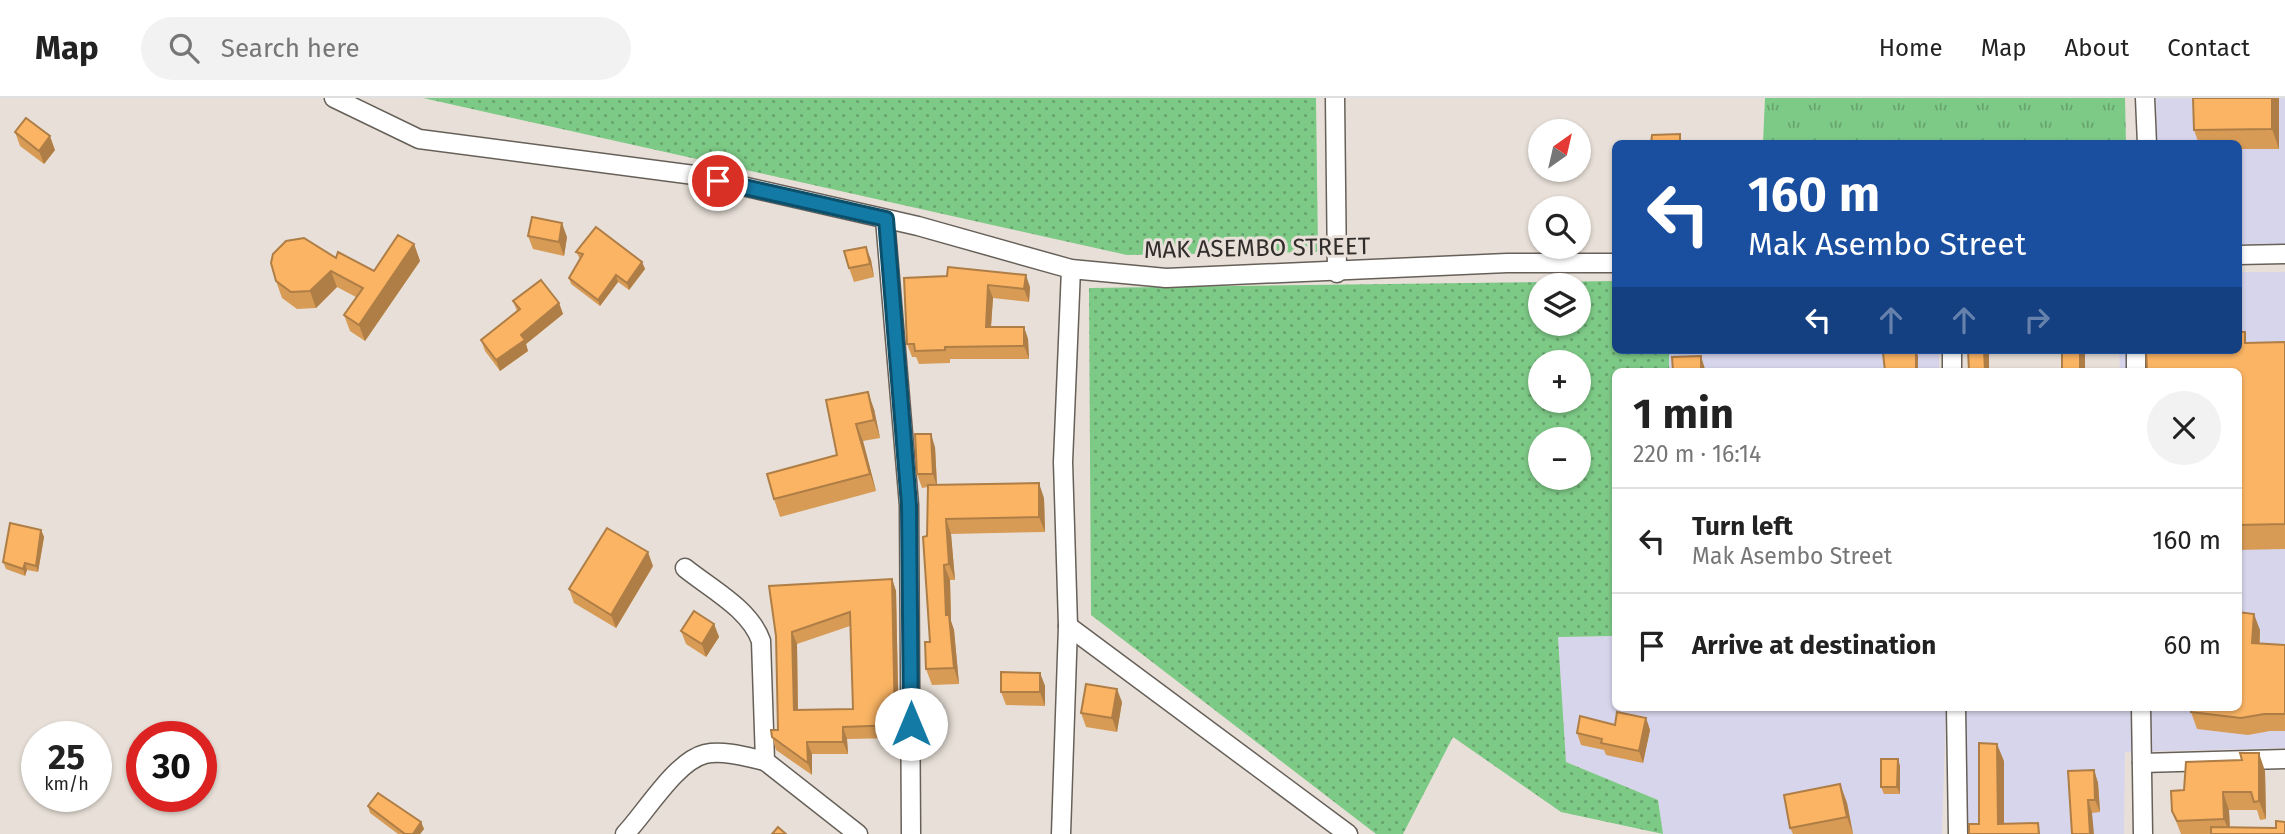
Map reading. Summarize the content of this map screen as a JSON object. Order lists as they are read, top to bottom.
{
  "streets": {
    "street": ["MAK ASEMBO STREET"]
  },
  "north": "top right",
  "page": {
    "header": "Map",
    "search": "Search here",
    "nav": [
      "Home",
      "Map",
      "About",
      "Contact"
    ],
    "map_buttons": ["+", "−"],
    "turn": ["160 m", "Mak Asembo Street"],
    "heading": ["1 min", "220 m · 16:14"],
    "list": [
      {
        "name": "Turn left",
        "note": "Mak Asembo Street",
        "value": "160 m"
      },
      {
        "name": "Arrive at destination",
        "value": "60 m"
      }
    ],
    "speed": "25 km/h",
    "limit": "30"
  }
}
